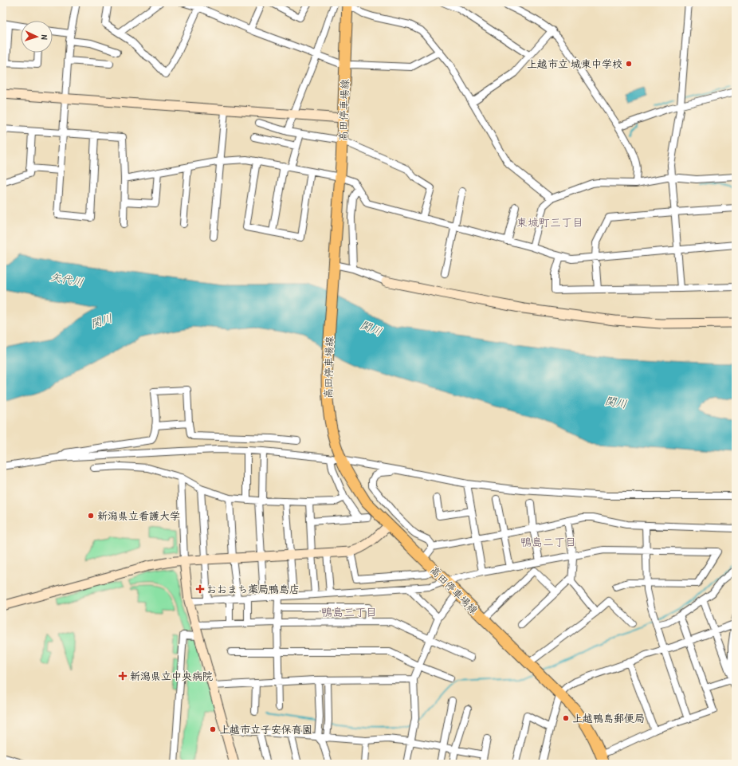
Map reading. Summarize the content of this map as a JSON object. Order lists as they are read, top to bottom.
{
  "streets": {
    "main road": ["高田停車場線"]
  },
  "districts": ["東城町三丁目", "鴨島二丁目", "鴨島三丁目"],
  "water": ["矢代川", "関川"],
  "places": {
    "other": [
      "上越市立 城東中学校",
      "新潟県立看護大学",
      "上越鴨島郵便局",
      "上越市立子安保育園"
    ],
    "health": ["おおまち薬局鴨島店", "新潟県立中央病院"]
  },
  "north": "right"
}
